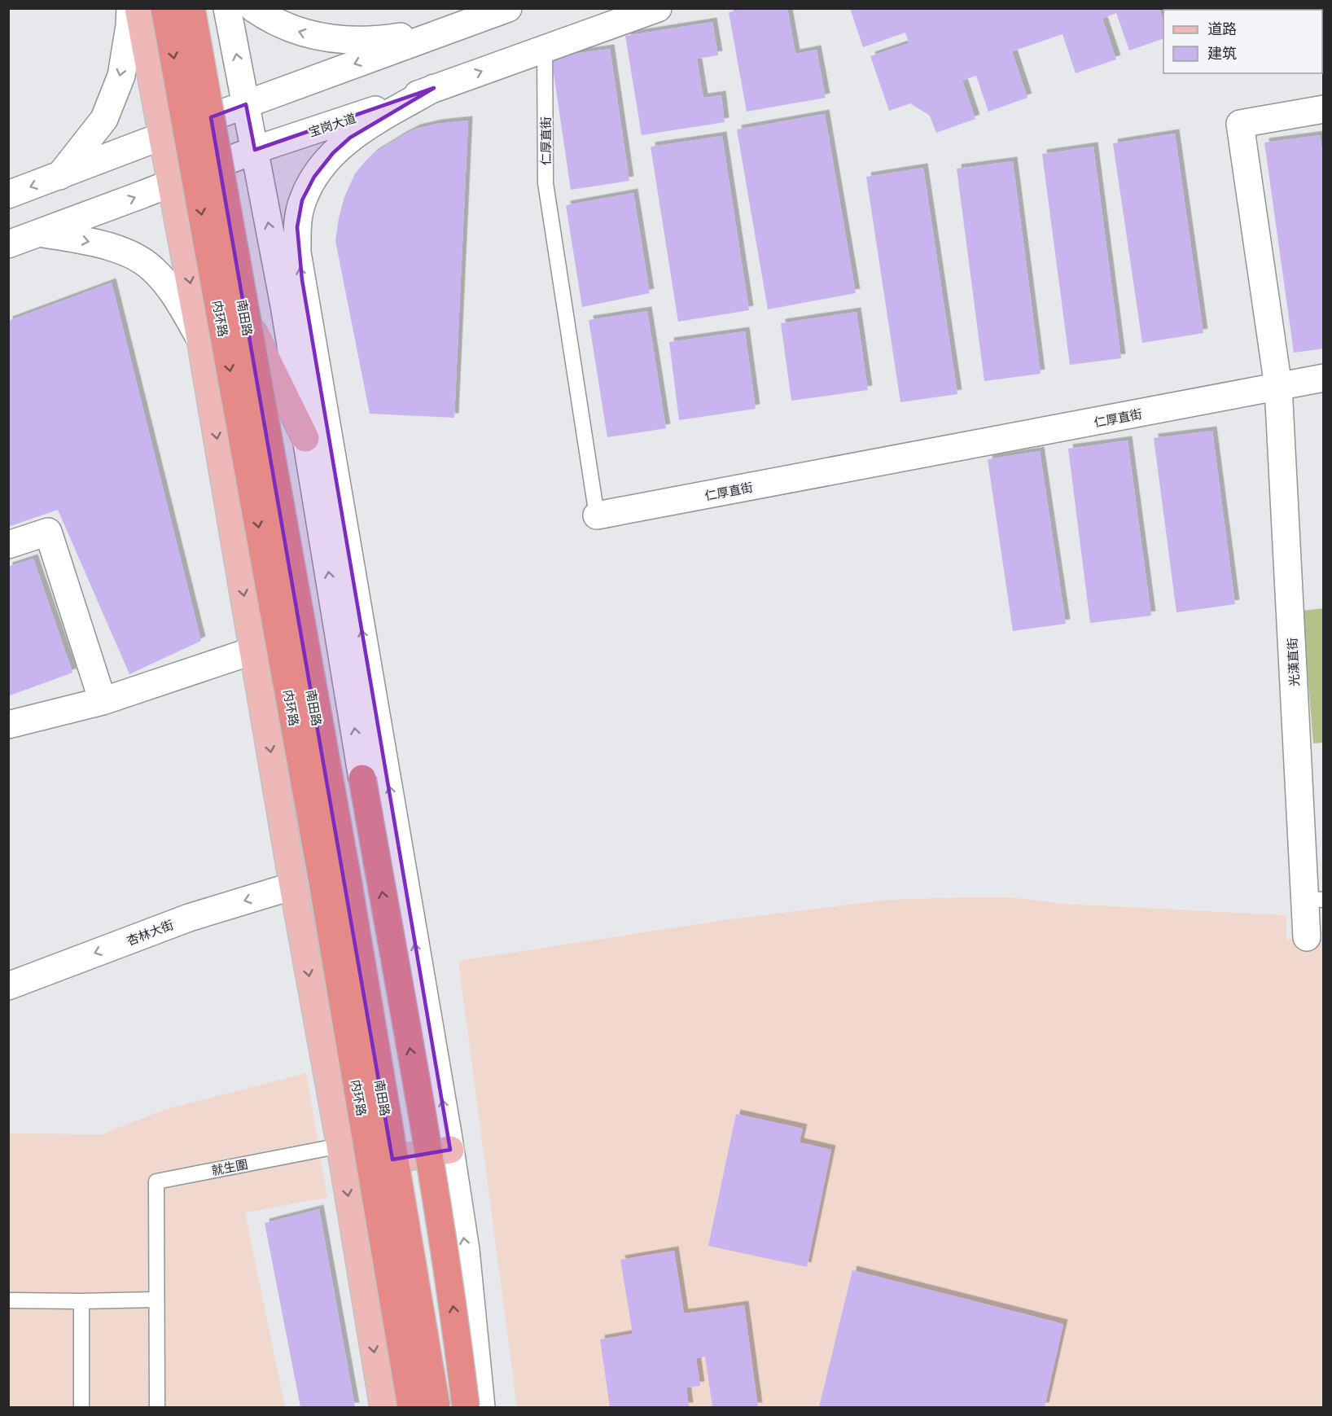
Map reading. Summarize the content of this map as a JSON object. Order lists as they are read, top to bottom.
{
  "streets": {
    "highway": ["内环路"],
    "main road": [
      "宝岗大道",
      "仁厚直街",
      "南田路",
      "光漢直街",
      "杏林大街"
    ],
    "lane": ["就生圍"]
  },
  "crossings": [
    ["宝岗大道", "仁厚直街"],
    ["宝岗大道", "南田路"],
    ["仁厚直街", "光漢直街"],
    ["南田路", "内环路"]
  ],
  "legend": ["道路", "建筑"]
}
